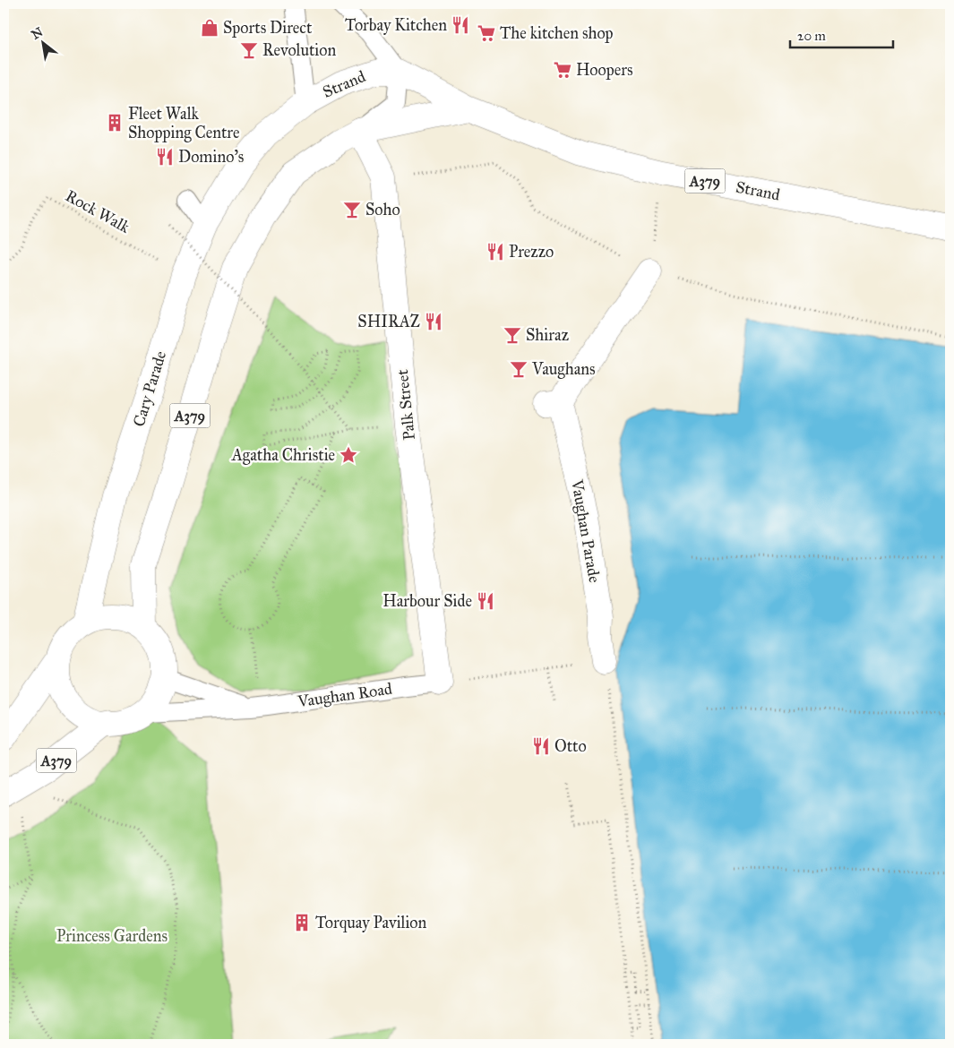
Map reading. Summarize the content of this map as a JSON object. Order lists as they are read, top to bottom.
{
  "streets": {
    "main road": [
      "Strand",
      "A379",
      "Cary Parade",
      "Palk Street",
      "Vaughan Parade"
    ],
    "lane": ["Vaughan Road"],
    "path": ["Rock Walk"]
  },
  "crossings": [
    ["Strand", "A379"],
    ["Strand", "Cary Parade"],
    ["A379", "Cary Parade"],
    ["A379", "Palk Street"],
    ["A379", "Vaughan Road"],
    ["Rock Walk", "Cary Parade"],
    ["Cary Parade", "Vaughan Road"],
    ["Palk Street", "Vaughan Road"]
  ],
  "parks": ["Princess Gardens"],
  "places": {
    "restaurant": [
      "Torbay Kitchen",
      "Domino's",
      "Prezzo",
      "SHIRAZ",
      "Harbour Side",
      "Otto"
    ],
    "shop": ["Sports Direct"],
    "supermarket": ["The kitchen shop", "Hoopers"],
    "bar": [
      "Revolution",
      "Soho",
      "Shiraz",
      "Vaughans"
    ],
    "building": ["Fleet Walk Shopping Centre", "Torquay Pavilion"],
    "place": ["Agatha Christie"]
  },
  "scale_bar": "20 m",
  "north": "top left"
}
